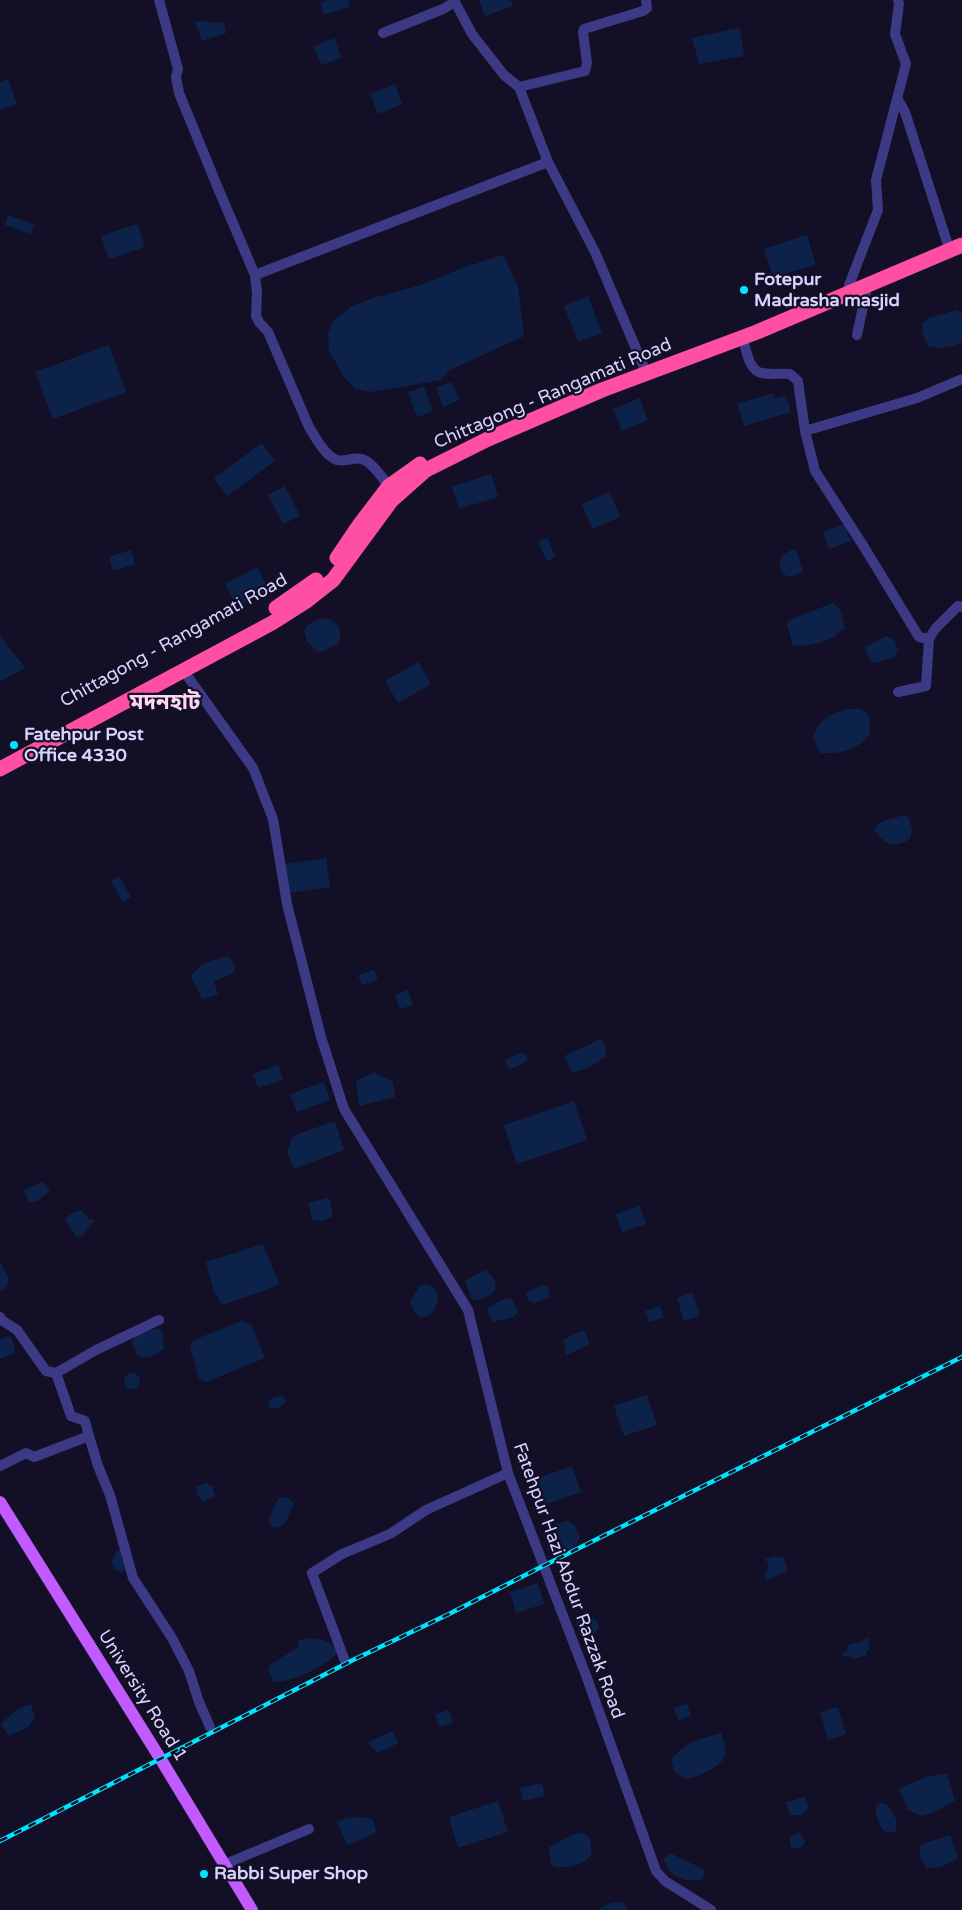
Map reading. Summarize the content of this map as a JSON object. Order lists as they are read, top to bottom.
{
  "streets": {
    "highway": ["Chittagong - Rangamati Road"],
    "main road": ["University Road 1"],
    "street": ["Fatehpur Hazi Abdur Razzak Road"]
  },
  "crossings": [
    ["Chittagong - Rangamati Road", "Fatehpur Hazi Abdur Razzak Road"]
  ],
  "districts": ["মদনহাট"],
  "places": ["Fotepur Madrasha masjid", "Fatehpur Post Office 4330", "Rabbi Super Shop"]
}
